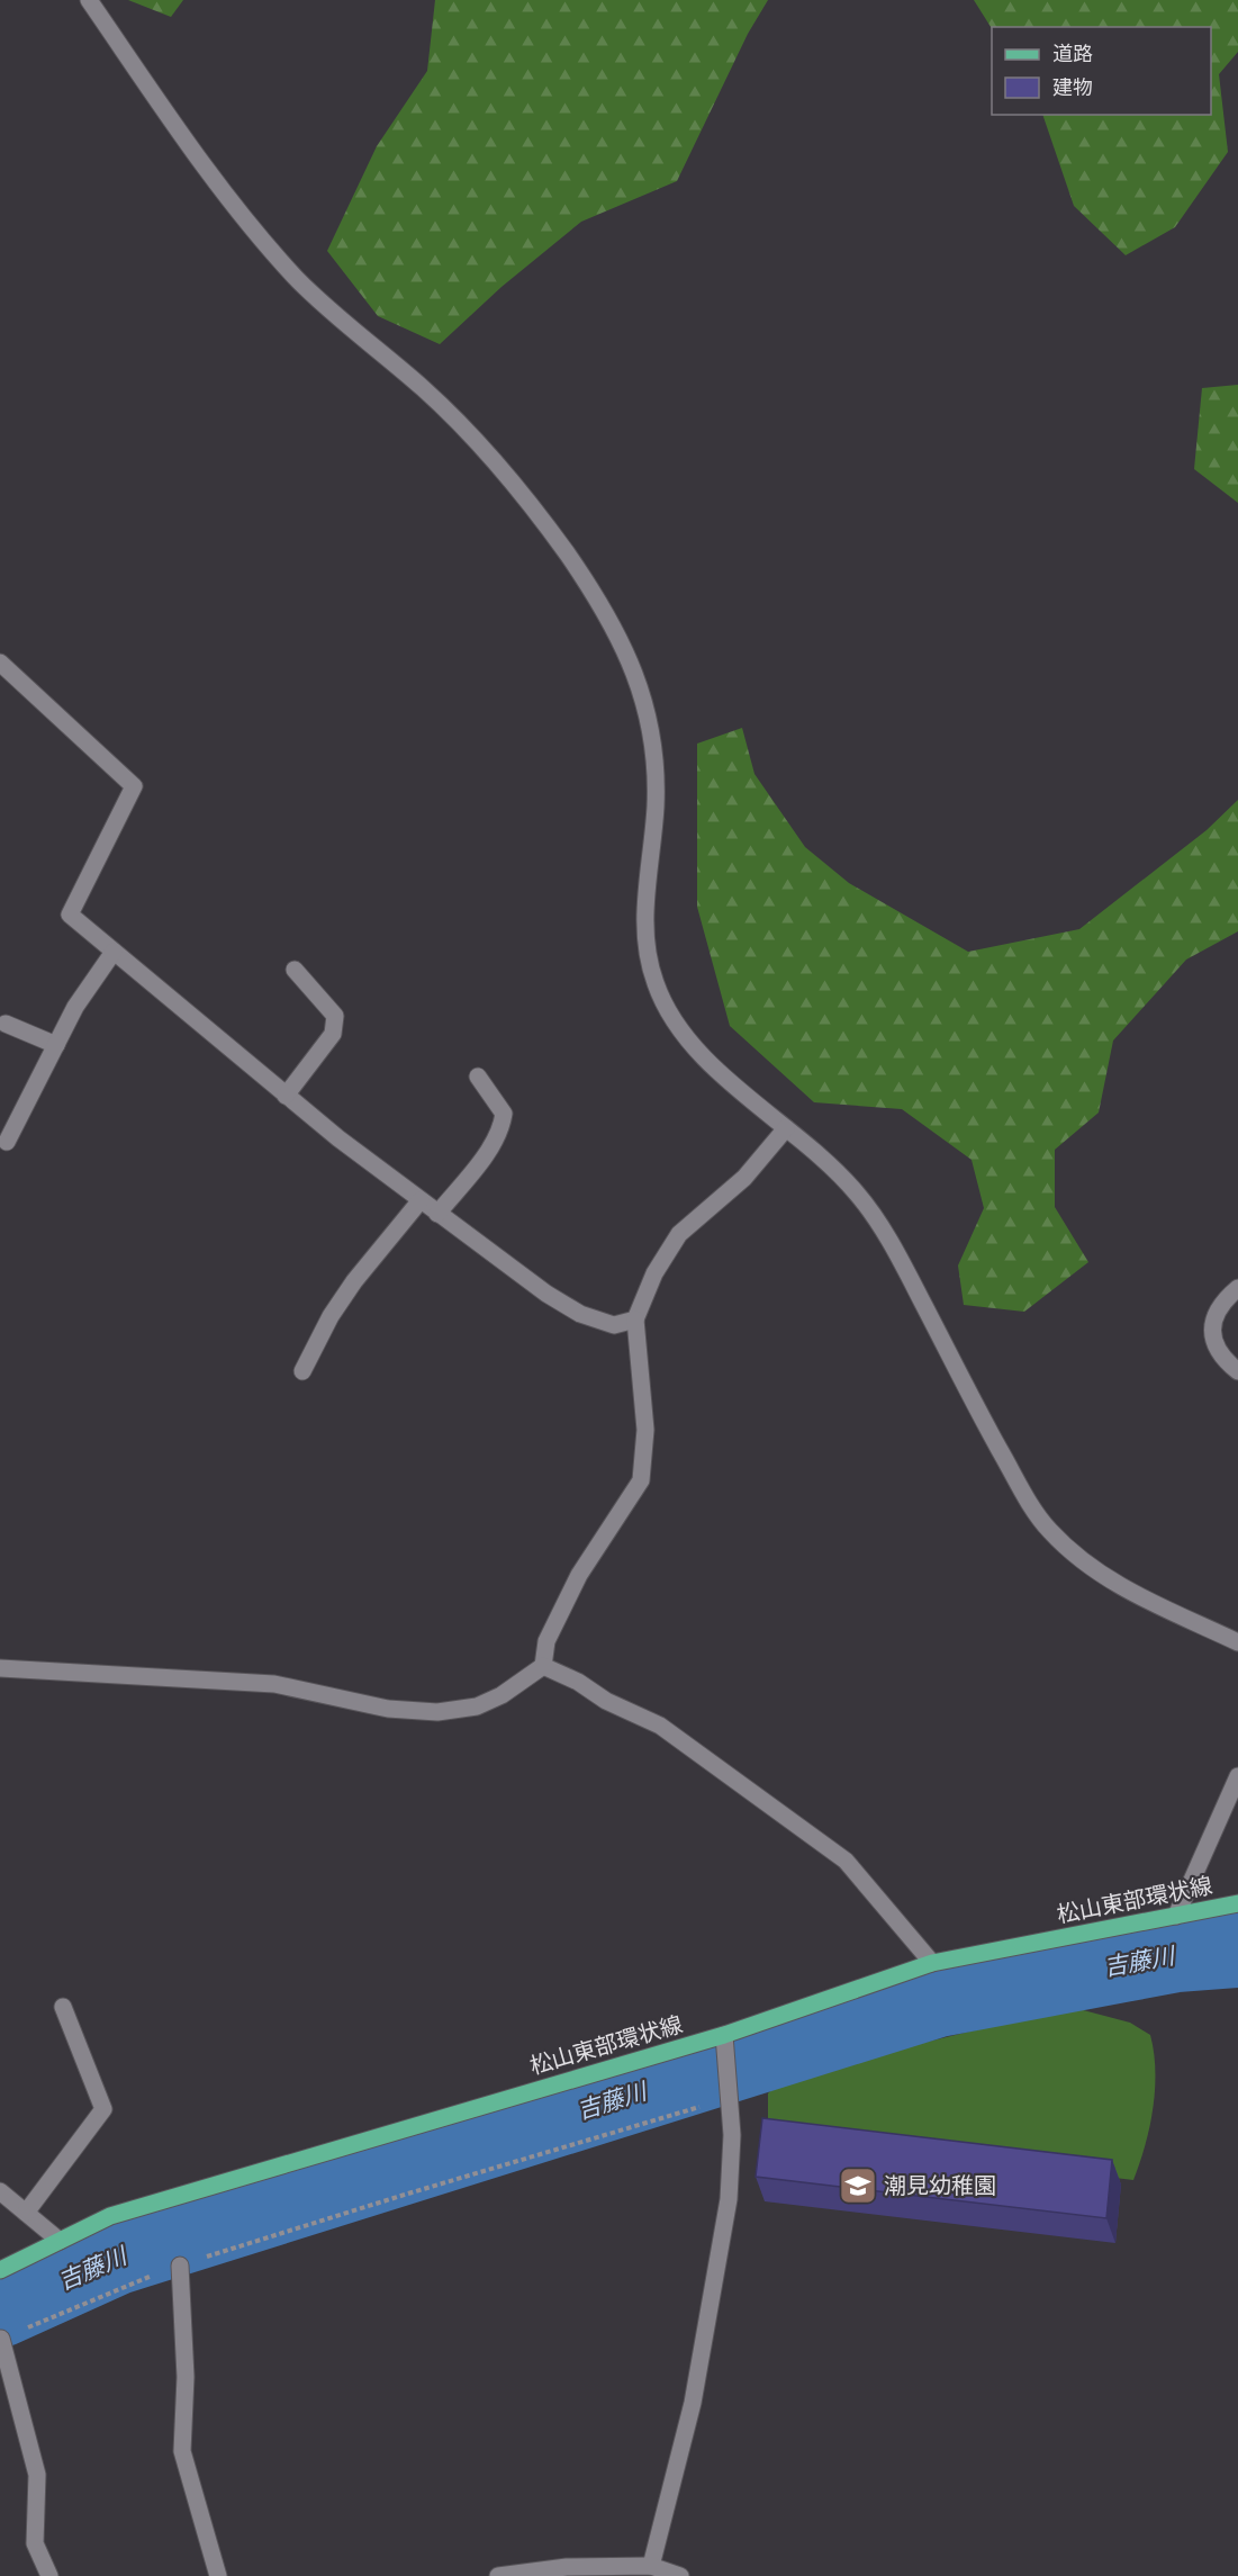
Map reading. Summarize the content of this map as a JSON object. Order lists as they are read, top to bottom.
{
  "streets": {
    "main road": ["松山東部環状線"]
  },
  "water": ["吉藤川"],
  "places": {
    "school or university": ["潮見幼稚園"]
  },
  "legend": ["道路", "建物"]
}
